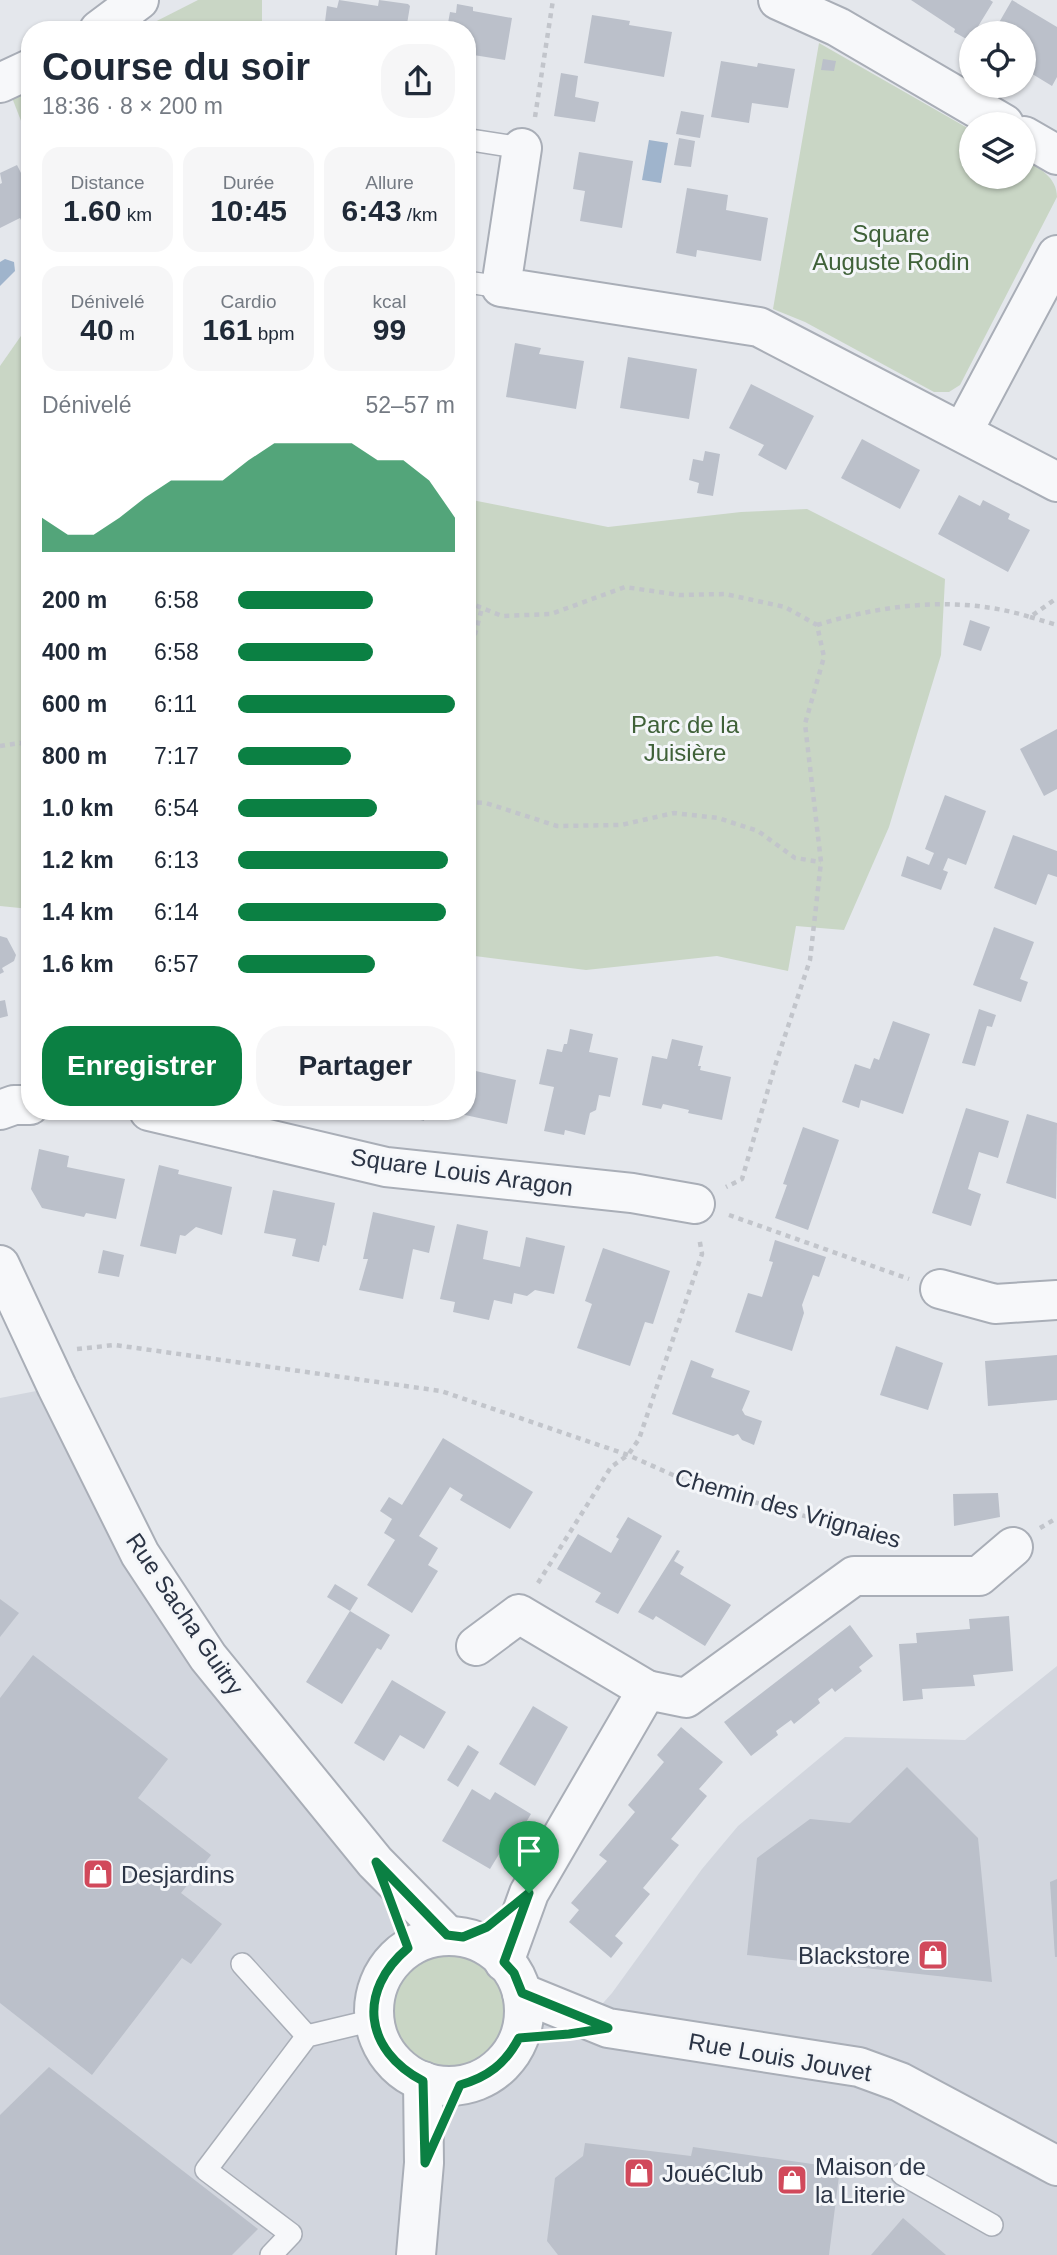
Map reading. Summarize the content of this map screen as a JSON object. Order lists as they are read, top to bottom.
{
  "streets": {
    "street": ["Square Louis Aragon", "Rue Sacha Guitry", "Rue Louis Jouvet"],
    "path": ["Chemin des Vrignaies"]
  },
  "crossings": [
    ["Chemin des Vrignaies", "Rue Sacha Guitry"],
    ["Rue Sacha Guitry", "Rue Louis Jouvet"]
  ],
  "parks": ["Square Auguste Rodin", "Parc de la Juisière"],
  "places": {
    "shop": [
      "Desjardins",
      "Blackstore",
      "JouéClub",
      "Maison de la Literie"
    ]
  },
  "page": {
    "heading": ["Course du soir", "18:36 · 8 × 200 m"],
    "stats": [
      ["Distance", "1.60 km"],
      ["Durée", "10:45"],
      ["Allure", "6:43 /km"],
      ["Dénivelé", "40 m"],
      ["Cardio", "161 bpm"],
      ["kcal", "99"]
    ],
    "chart": ["Dénivelé", "52–57 m"],
    "list": [
      {
        "name": "200 m",
        "note": "6:58"
      },
      {
        "name": "400 m",
        "note": "6:58"
      },
      {
        "name": "600 m",
        "note": "6:11"
      },
      {
        "name": "800 m",
        "note": "7:17"
      },
      {
        "name": "1.0 km",
        "note": "6:54"
      },
      {
        "name": "1.2 km",
        "note": "6:13"
      },
      {
        "name": "1.4 km",
        "note": "6:14"
      },
      {
        "name": "1.6 km",
        "note": "6:57"
      }
    ],
    "buttons": ["Enregistrer", "Partager"]
  }
}
